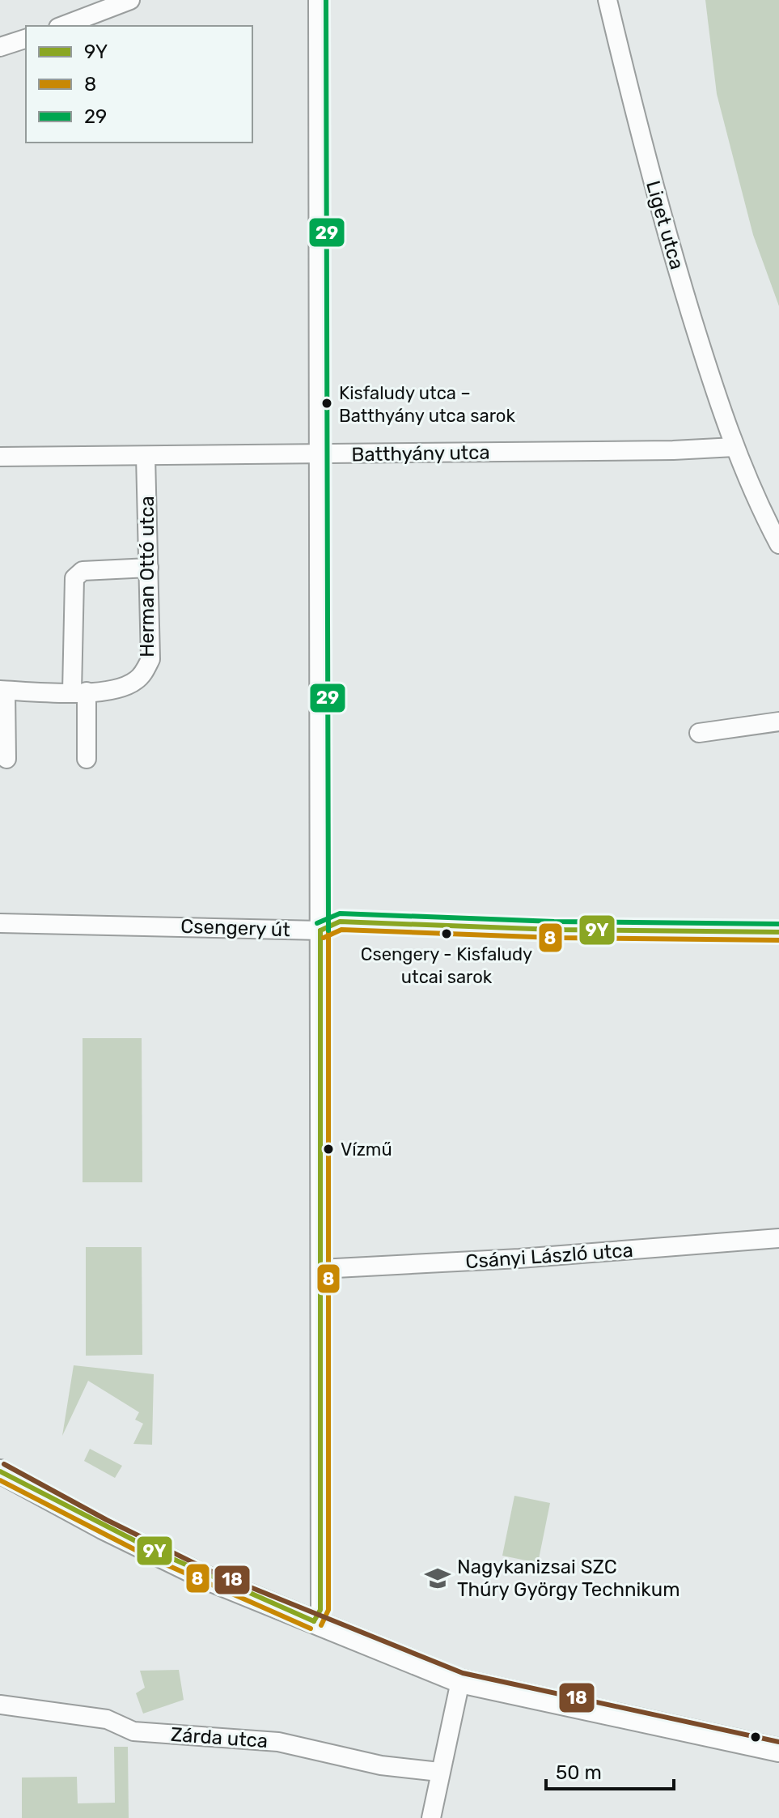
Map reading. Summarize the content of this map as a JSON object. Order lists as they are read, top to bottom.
{
  "streets": {
    "street": [
      "Liget utca",
      "Batthyány utca",
      "Herman Ottó utca",
      "Csengery út",
      "Csányi László utca",
      "Zárda utca"
    ]
  },
  "crossings": [
    ["Liget utca", "Batthyány utca"],
    ["Batthyány utca", "Herman Ottó utca"]
  ],
  "places": {
    "other": ["Kisfaludy utca – Batthyány utca sarok", "Csengery - Kisfaludy utcai sarok", "Vízmű"],
    "school or university": ["Nagykanizsai SZC Thúry György Technikum"]
  },
  "lines": [
    "transit line 29",
    "transit line 9Y",
    "transit line 8",
    "transit line 18"
  ],
  "legend": ["9Y", "8", "29"],
  "scale_bar": "50 m"
}
